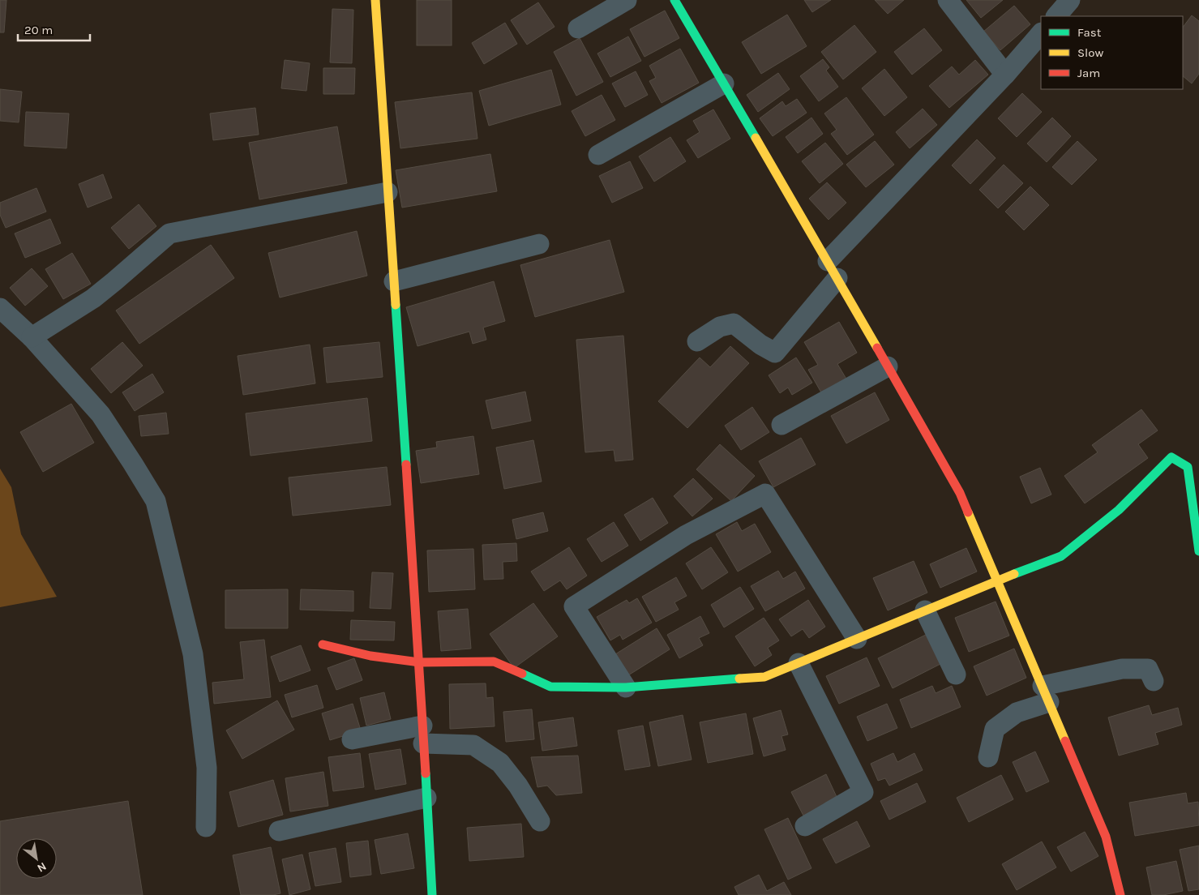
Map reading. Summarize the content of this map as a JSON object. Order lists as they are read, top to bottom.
{
  "legend": ["Fast", "Slow", "Jam"],
  "scale_bar": "20 m",
  "north": "bottom right"
}
